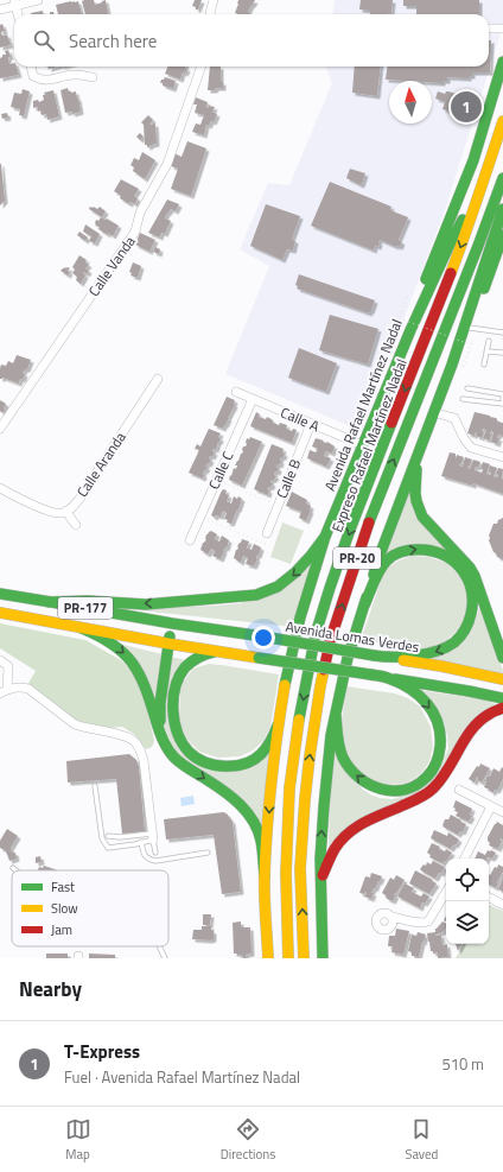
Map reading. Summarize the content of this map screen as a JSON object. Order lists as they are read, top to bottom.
{
  "streets": {
    "main road": [
      "Avenida Rafael Martínez Nadal",
      "Expreso Rafael Martínez Nadal",
      "PR-20",
      "PR-177",
      "Avenida Lomas Verdes"
    ],
    "street": [
      "Calle Vanda",
      "Calle A",
      "Calle Aranda",
      "Calle C",
      "Calle B"
    ]
  },
  "crossings": [
    ["Avenida Rafael Martínez Nadal", "Calle A"],
    ["Calle A", "Calle C"],
    ["Calle A", "Calle B"]
  ],
  "legend": ["Fast", "Slow", "Jam"],
  "north": "top",
  "page": {
    "search": "Search here",
    "pins": "1",
    "heading": "Nearby",
    "list": [
      {
        "mark": "1",
        "name": "T-Express",
        "note": "Fuel · Avenida Rafael Martínez Nadal",
        "value": "510 m"
      }
    ],
    "nav": ["Map", "Directions", "Saved"]
  }
}
